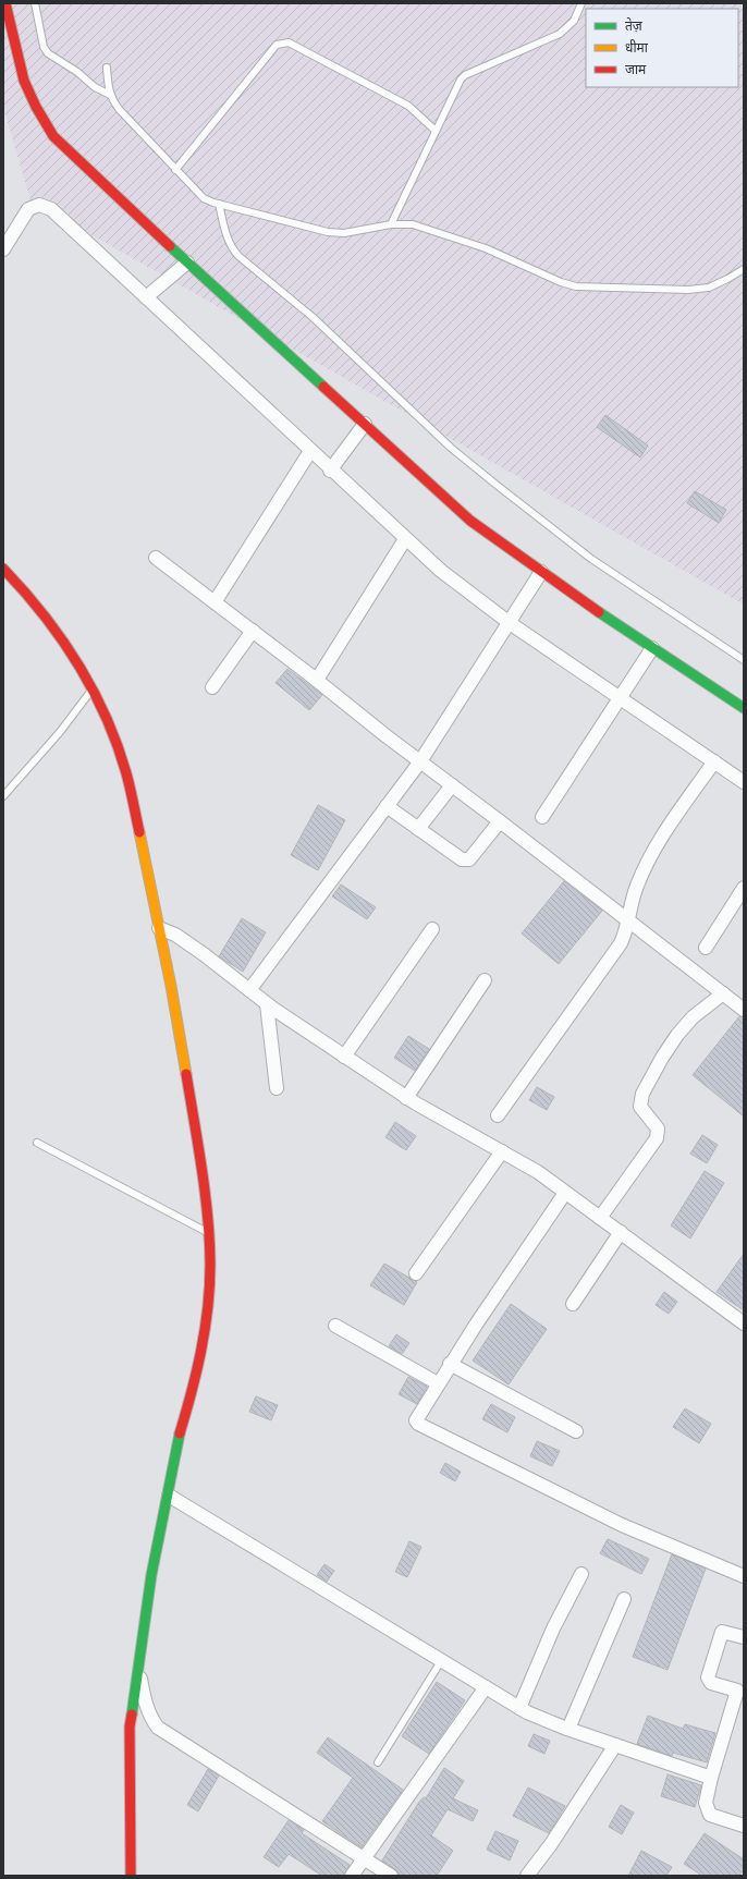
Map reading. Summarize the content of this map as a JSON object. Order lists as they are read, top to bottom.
{
  "legend": ["तेज़", "धीमा", "जाम"]
}
